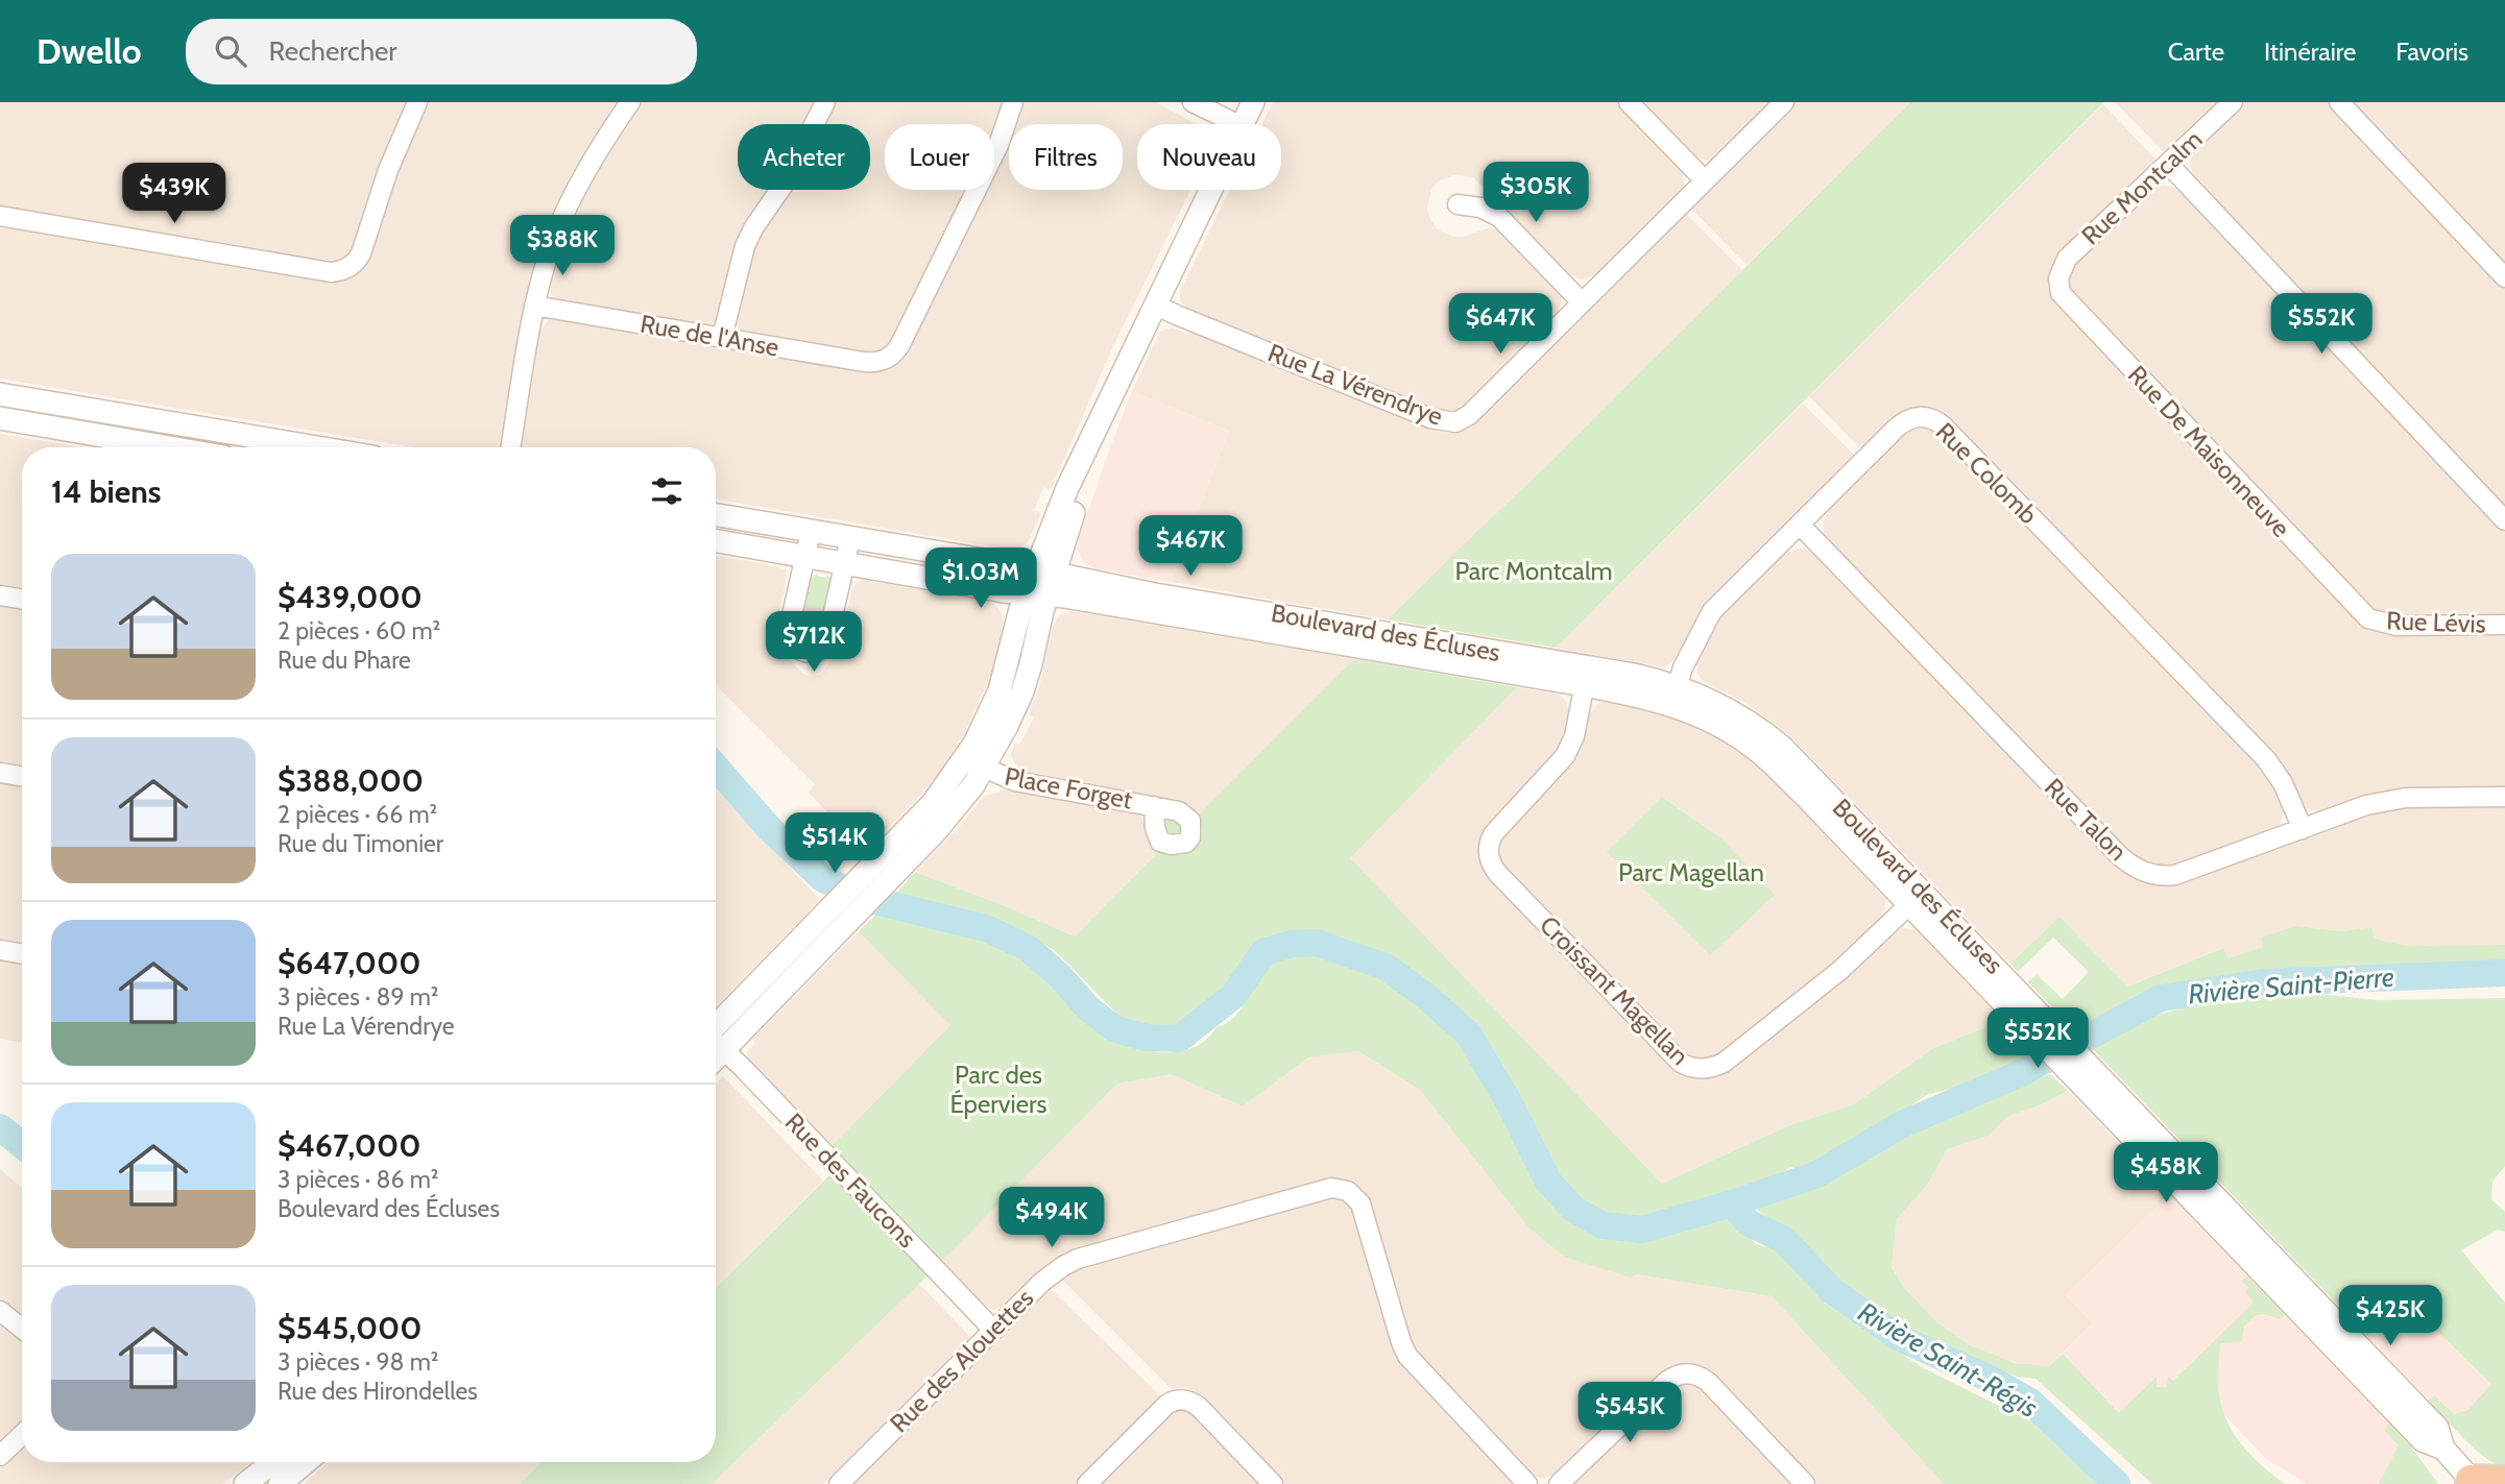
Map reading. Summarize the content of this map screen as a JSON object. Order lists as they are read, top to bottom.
{
  "streets": {
    "street": [
      "Rue Montcalm",
      "Rue de l'Anse",
      "Rue La Vérendrye",
      "Rue De Maisonneuve",
      "Rue Colomb",
      "Rue Lévis",
      "Boulevard des Écluses",
      "Place Forget",
      "Rue Talon",
      "Croissant Magellan",
      "Rue des Faucons",
      "Rue des Alouettes"
    ]
  },
  "crossings": [
    ["Rue Montcalm", "Rue De Maisonneuve"],
    ["Rue De Maisonneuve", "Rue Lévis"],
    ["Rue Colomb", "Boulevard des Écluses"],
    ["Rue Colomb", "Rue Talon"],
    ["Boulevard des Écluses", "Croissant Magellan"],
    ["Rue des Faucons", "Rue des Alouettes"]
  ],
  "water": ["Rivière Saint-Pierre", "Rivière Saint-Régis"],
  "parks": ["Parc Montcalm", "Parc Magellan", "Parc des Éperviers"],
  "page": {
    "header": "Dwello",
    "search": "Rechercher",
    "nav": ["Carte", "Itinéraire", "Favoris"],
    "chip": [
      "Acheter",
      "Louer",
      "Filtres",
      "Nouveau"
    ],
    "price": [
      "$305K",
      "$439K",
      "$388K",
      "$647K",
      "$552K",
      "$467K",
      "$1.03M",
      "$712K",
      "$514K",
      "$552K",
      "$458K",
      "$494K",
      "$425K",
      "$545K"
    ],
    "heading": "14 biens",
    "list": [
      {
        "name": "$439,000",
        "note": "2 pièces · 60 m² · Rue du Phare"
      },
      {
        "name": "$388,000",
        "note": "2 pièces · 66 m² · Rue du Timonier"
      },
      {
        "name": "$647,000",
        "note": "3 pièces · 89 m² · Rue La Vérendrye"
      },
      {
        "name": "$467,000",
        "note": "3 pièces · 86 m² · Boulevard des Écluses"
      },
      {
        "name": "$545,000",
        "note": "3 pièces · 98 m² · Rue des Hirondelles"
      }
    ]
  }
}
